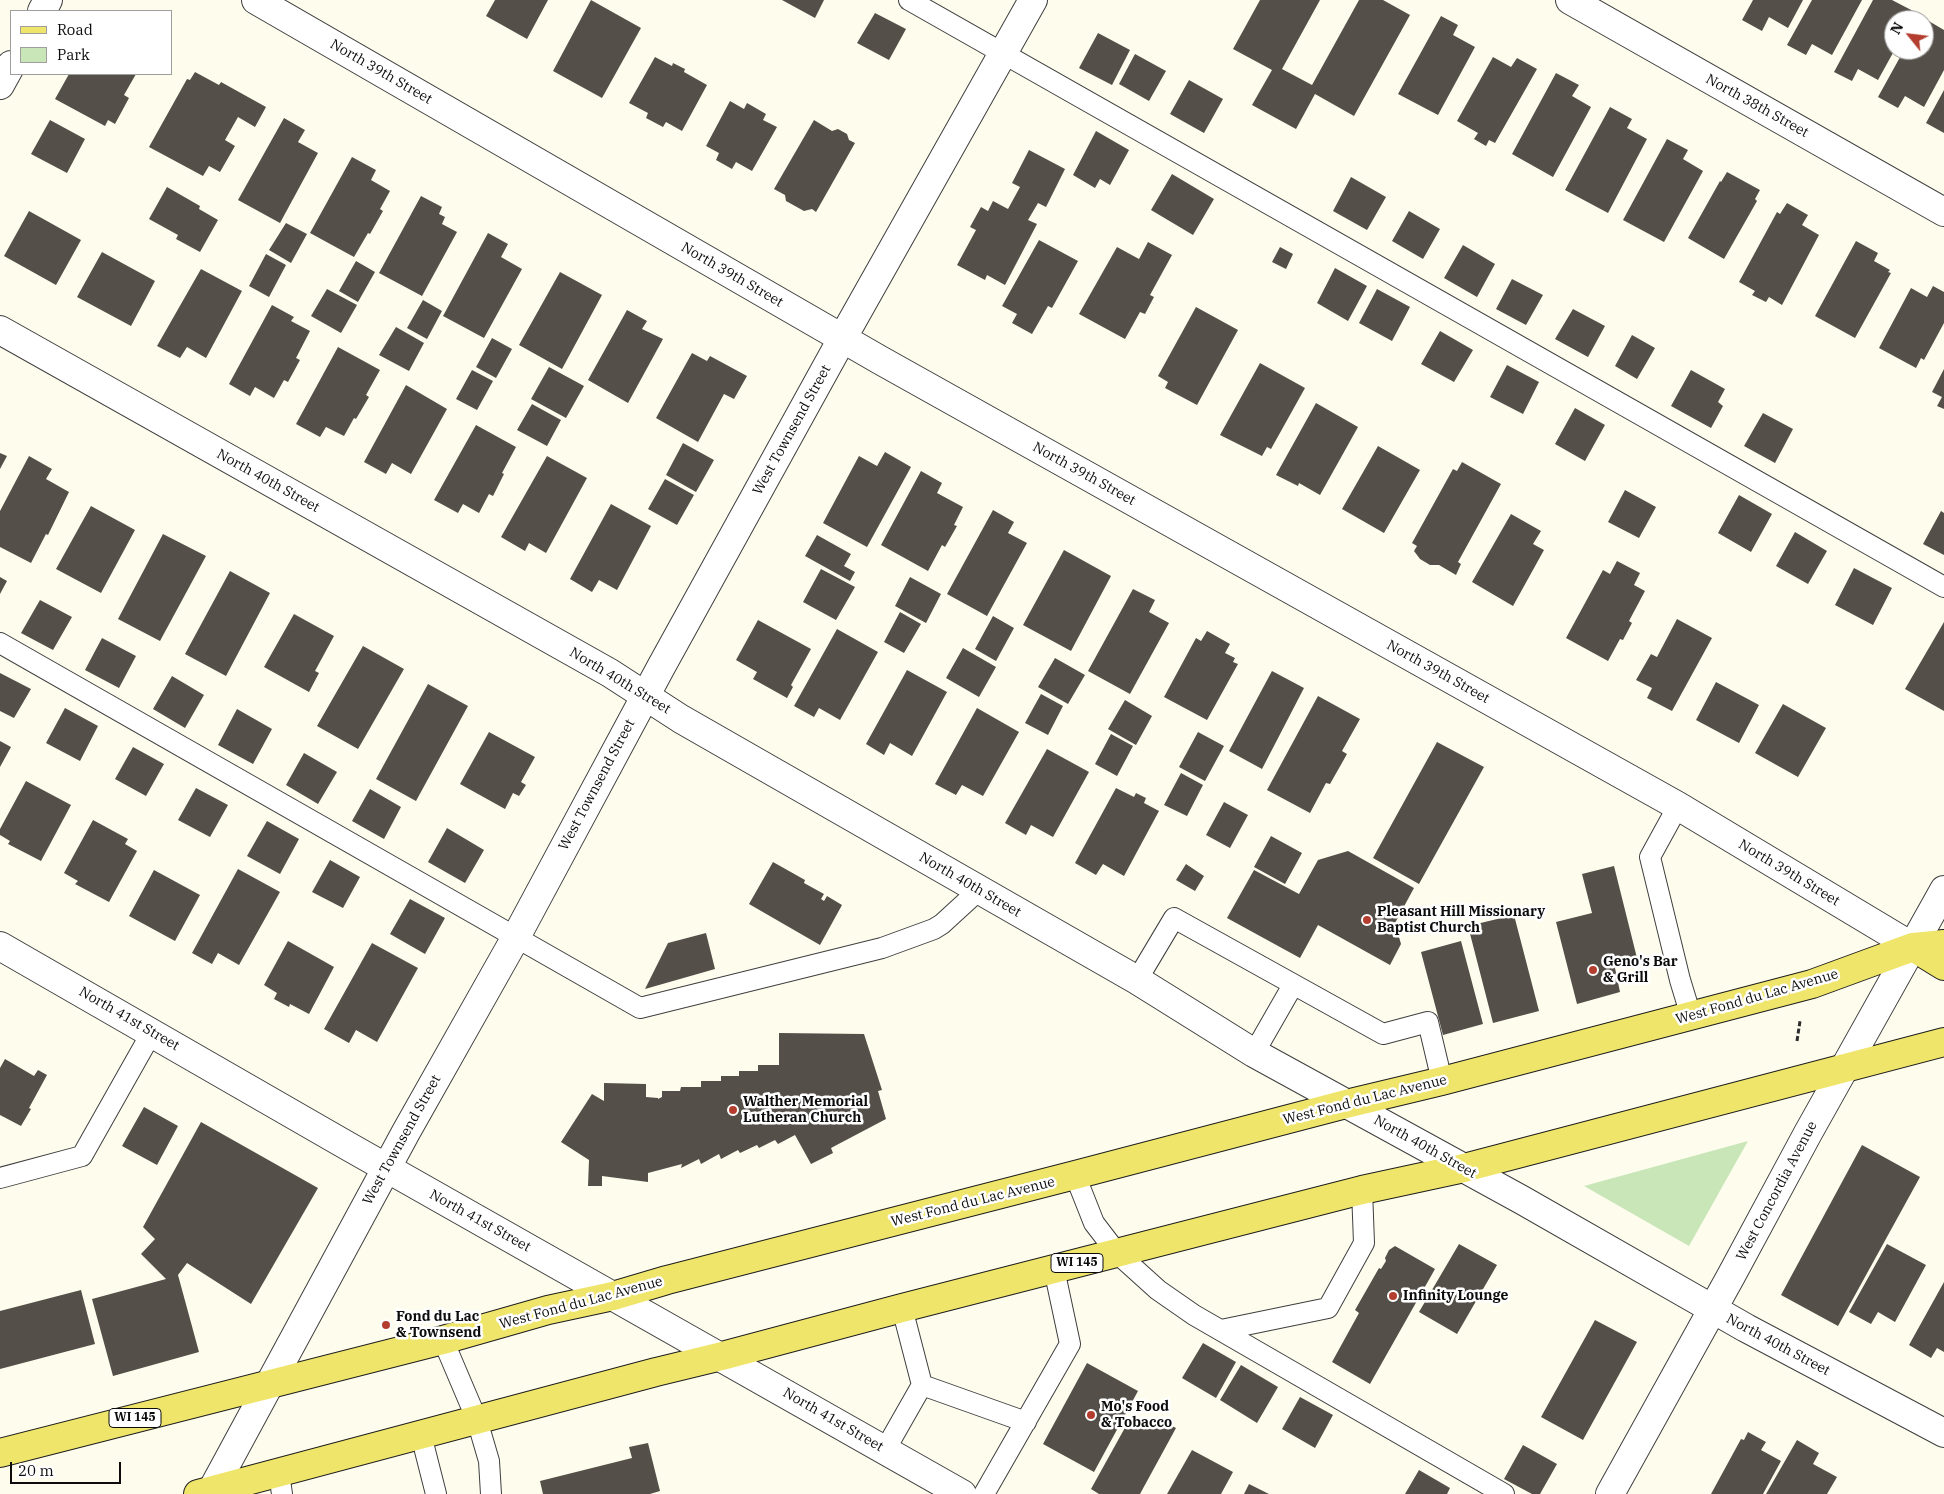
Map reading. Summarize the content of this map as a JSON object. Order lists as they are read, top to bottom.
{
  "streets": {
    "main road": ["West Fond du Lac Avenue", "WI 145"],
    "street": [
      "North 39th Street",
      "North 38th Street",
      "West Townsend Street",
      "North 40th Street",
      "North 41st Street",
      "West Concordia Avenue"
    ]
  },
  "crossings": [
    ["North 39th Street", "West Townsend Street"],
    ["North 39th Street", "West Fond du Lac Avenue"],
    ["North 39th Street", "West Concordia Avenue"],
    ["West Townsend Street", "North 40th Street"],
    ["West Townsend Street", "West Fond du Lac Avenue"],
    ["West Townsend Street", "North 41st Street"],
    ["West Townsend Street", "WI 145"],
    ["North 40th Street", "West Fond du Lac Avenue"],
    ["North 40th Street", "West Concordia Avenue"],
    ["North 40th Street", "WI 145"],
    ["West Fond du Lac Avenue", "North 41st Street"],
    ["West Fond du Lac Avenue", "West Concordia Avenue"],
    ["North 41st Street", "WI 145"],
    ["West Concordia Avenue", "WI 145"]
  ],
  "places": [
    "Pleasant Hill Missionary Baptist Church",
    "Geno's Bar & Grill",
    "Walther Memorial Lutheran Church",
    "Infinity Lounge",
    "Fond du Lac & Townsend",
    "Mo's Food & Tobacco"
  ],
  "legend": ["Road", "Park"],
  "scale_bar": "20 m",
  "north": "top left"
}
